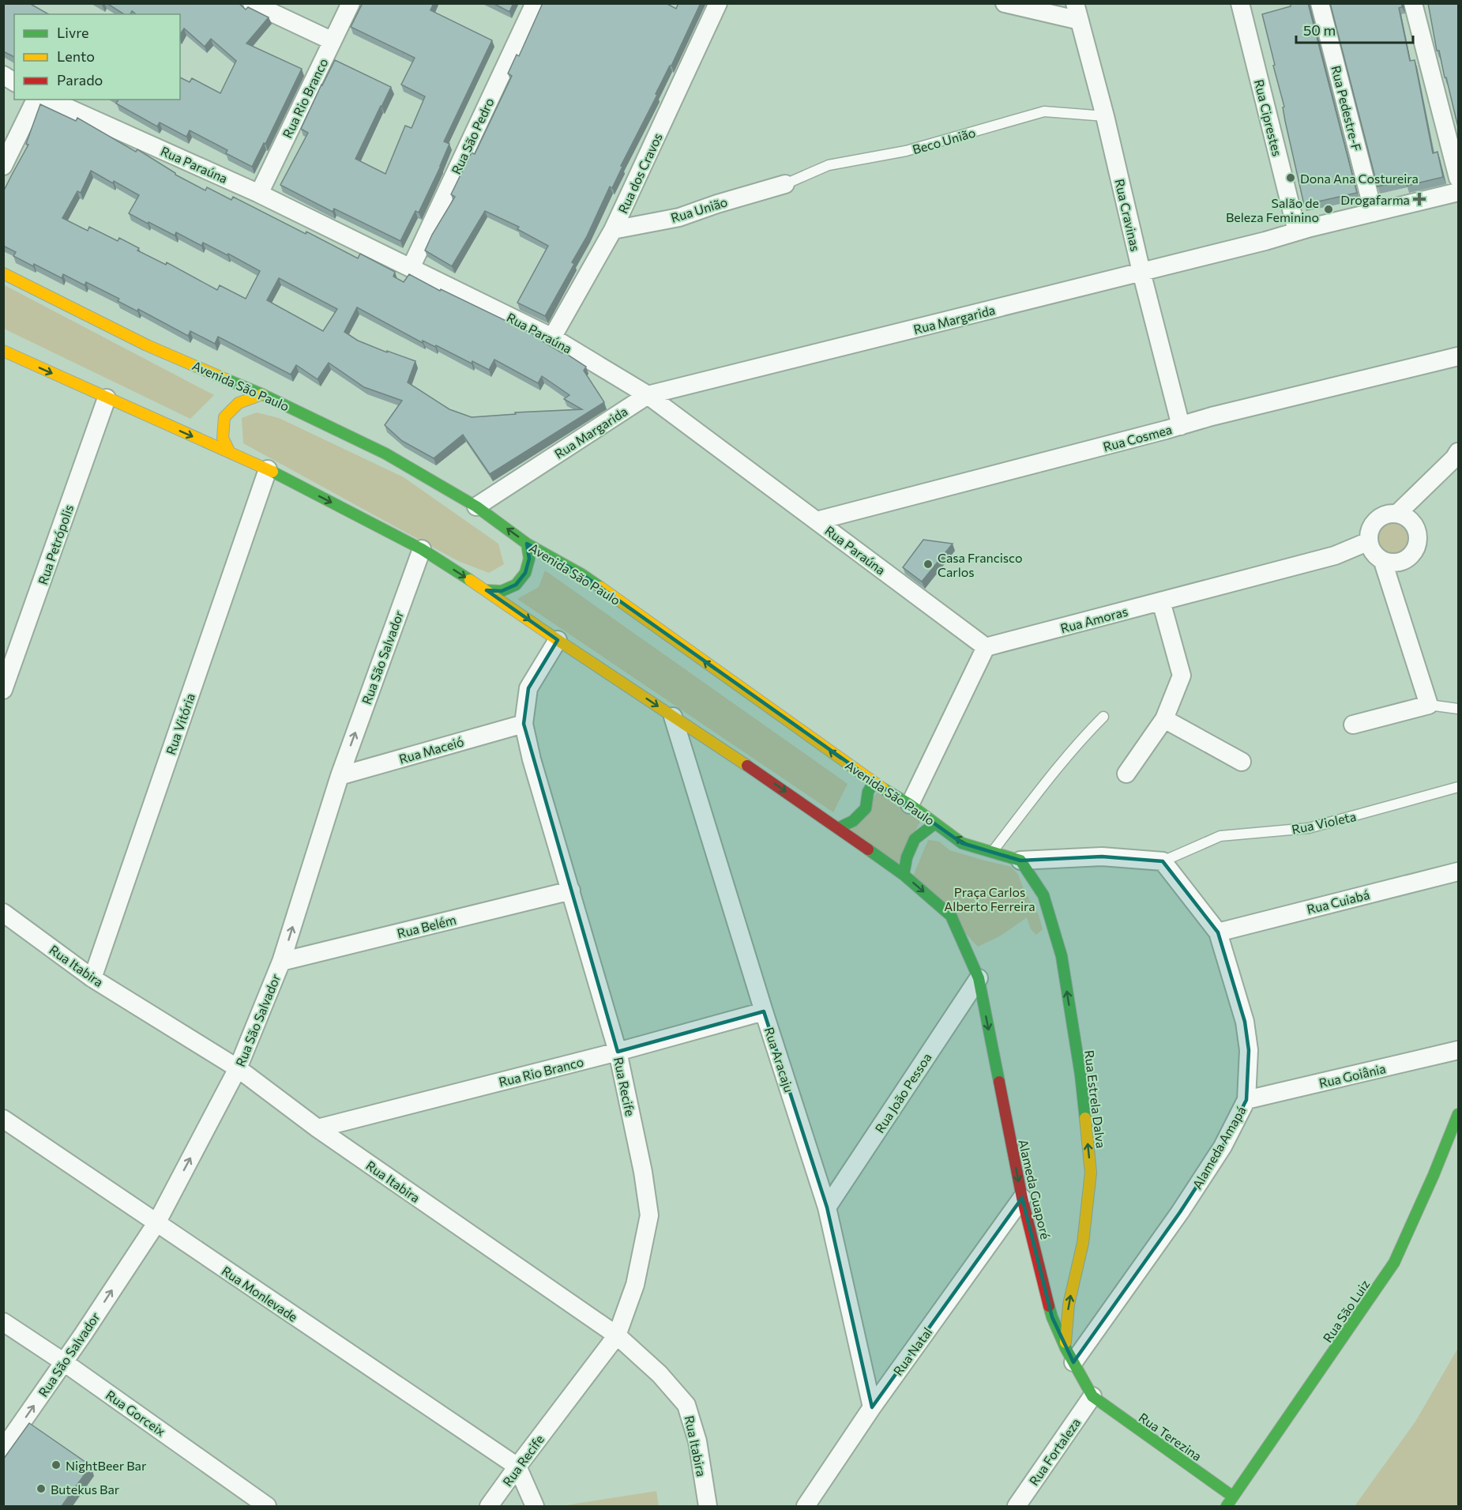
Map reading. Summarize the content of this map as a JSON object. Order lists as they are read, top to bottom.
{
  "streets": {
    "street": [
      "Rua Rio Branco",
      "Rua Pedestre-F",
      "Rua Ciprestes",
      "Rua São Pedro",
      "Rua Paraúna",
      "Rua dos Cravos",
      "Rua União",
      "Rua Cravinas",
      "Rua Margarida",
      "Avenida São Paulo",
      "Rua Cosmea",
      "Rua Petrópolis",
      "Rua Amoras",
      "Rua São Salvador",
      "Rua Vitória",
      "Rua Maceió",
      "Rua Cuiabá",
      "Rua Belém",
      "Rua Itabira",
      "Rua Aracaju",
      "Rua Goiânia",
      "Rua Recife",
      "Rua João Pessoa",
      "Rua Estrela Dalva",
      "Alameda Amapá",
      "Alameda Guaporé",
      "Rua Monlevade",
      "Rua São Luiz",
      "Rua Natal",
      "Rua Gorceix",
      "Rua Terezina",
      "Rua Fortaleza"
    ],
    "lane": ["Beco União", "Rua Violeta"]
  },
  "crossings": [
    ["Rua Rio Branco", "Rua Paraúna"],
    ["Rua Rio Branco", "Rua Itabira"],
    ["Rua Rio Branco", "Rua Aracaju"],
    ["Rua Rio Branco", "Rua Recife"],
    ["Rua Pedestre-F", "Rua Margarida"],
    ["Rua Ciprestes", "Rua Margarida"],
    ["Rua São Pedro", "Rua Paraúna"],
    ["Beco União", "Rua União"],
    ["Beco União", "Rua Cravinas"],
    ["Rua Paraúna", "Rua dos Cravos"],
    ["Rua Paraúna", "Rua Margarida"],
    ["Rua Paraúna", "Rua Cosmea"],
    ["Rua Paraúna", "Rua Amoras"],
    ["Rua dos Cravos", "Rua União"],
    ["Rua Cravinas", "Rua Margarida"],
    ["Rua Cravinas", "Rua Cosmea"],
    ["Rua Margarida", "Avenida São Paulo"],
    ["Avenida São Paulo", "Rua Violeta"],
    ["Avenida São Paulo", "Rua Estrela Dalva"],
    ["Avenida São Paulo", "Alameda Amapá"],
    ["Rua São Salvador", "Rua Maceió"],
    ["Rua São Salvador", "Rua Belém"],
    ["Rua São Salvador", "Rua Itabira"],
    ["Rua São Salvador", "Rua Monlevade"],
    ["Rua São Salvador", "Rua Gorceix"],
    ["Rua Vitória", "Rua Itabira"],
    ["Rua Maceió", "Rua Recife"],
    ["Rua Violeta", "Alameda Amapá"],
    ["Rua Cuiabá", "Alameda Amapá"],
    ["Rua Belém", "Rua Recife"],
    ["Rua Itabira", "Rua Recife"],
    ["Rua Aracaju", "Rua João Pessoa"],
    ["Rua Aracaju", "Rua Natal"],
    ["Rua Goiânia", "Alameda Amapá"],
    ["Rua Recife", "Rua Monlevade"],
    ["Rua João Pessoa", "Alameda Guaporé"],
    ["Rua Estrela Dalva", "Alameda Amapá"],
    ["Rua Estrela Dalva", "Alameda Guaporé"],
    ["Alameda Amapá", "Alameda Guaporé"],
    ["Alameda Guaporé", "Rua Natal"],
    ["Alameda Guaporé", "Rua Terezina"],
    ["Alameda Guaporé", "Rua Fortaleza"],
    ["Rua São Luiz", "Rua Terezina"],
    ["Rua Terezina", "Rua Fortaleza"]
  ],
  "one_way": ["Rua São Salvador", "Rua Estrela Dalva", "Alameda Guaporé"],
  "parks": ["Praça Carlos Alberto Ferreira"],
  "places": {
    "other": [
      "Dona Ana Costureira",
      "Salão de Beleza Feminino",
      "Casa Francisco Carlos",
      "NightBeer Bar",
      "Butekus Bar"
    ],
    "health": ["Drogafarma"]
  },
  "legend": ["Livre", "Lento", "Parado"],
  "scale_bar": "50 m"
}
